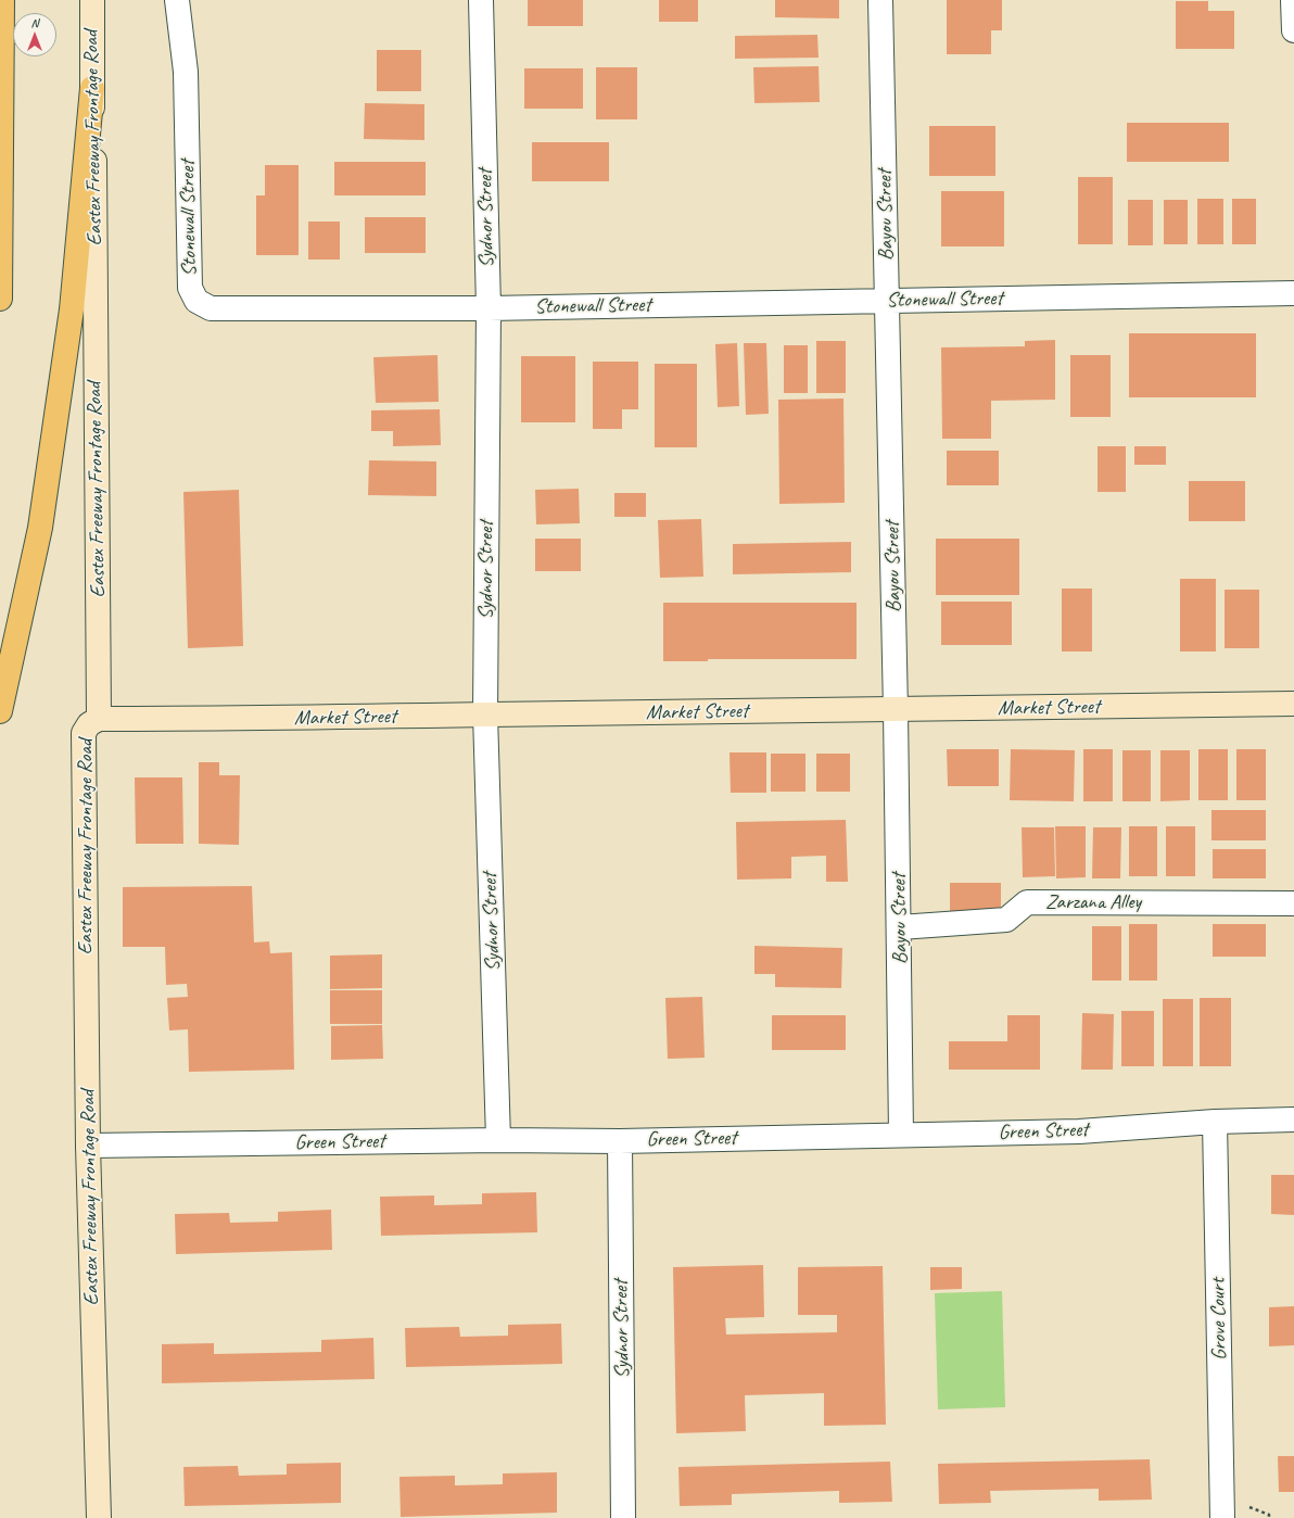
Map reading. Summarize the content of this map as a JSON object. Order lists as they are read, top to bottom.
{
  "streets": {
    "street": [
      "Eastex Freeway Frontage Road",
      "Bayou Street",
      "Stonewall Street",
      "Sydnor Street",
      "Market Street",
      "Zarzana Alley",
      "Green Street",
      "Grove Court"
    ]
  },
  "crossings": [
    ["Eastex Freeway Frontage Road", "Market Street"],
    ["Eastex Freeway Frontage Road", "Green Street"],
    ["Bayou Street", "Stonewall Street"],
    ["Bayou Street", "Market Street"],
    ["Bayou Street", "Zarzana Alley"],
    ["Bayou Street", "Green Street"],
    ["Stonewall Street", "Sydnor Street"],
    ["Sydnor Street", "Market Street"],
    ["Sydnor Street", "Green Street"],
    ["Green Street", "Grove Court"]
  ],
  "north": "top"
}
